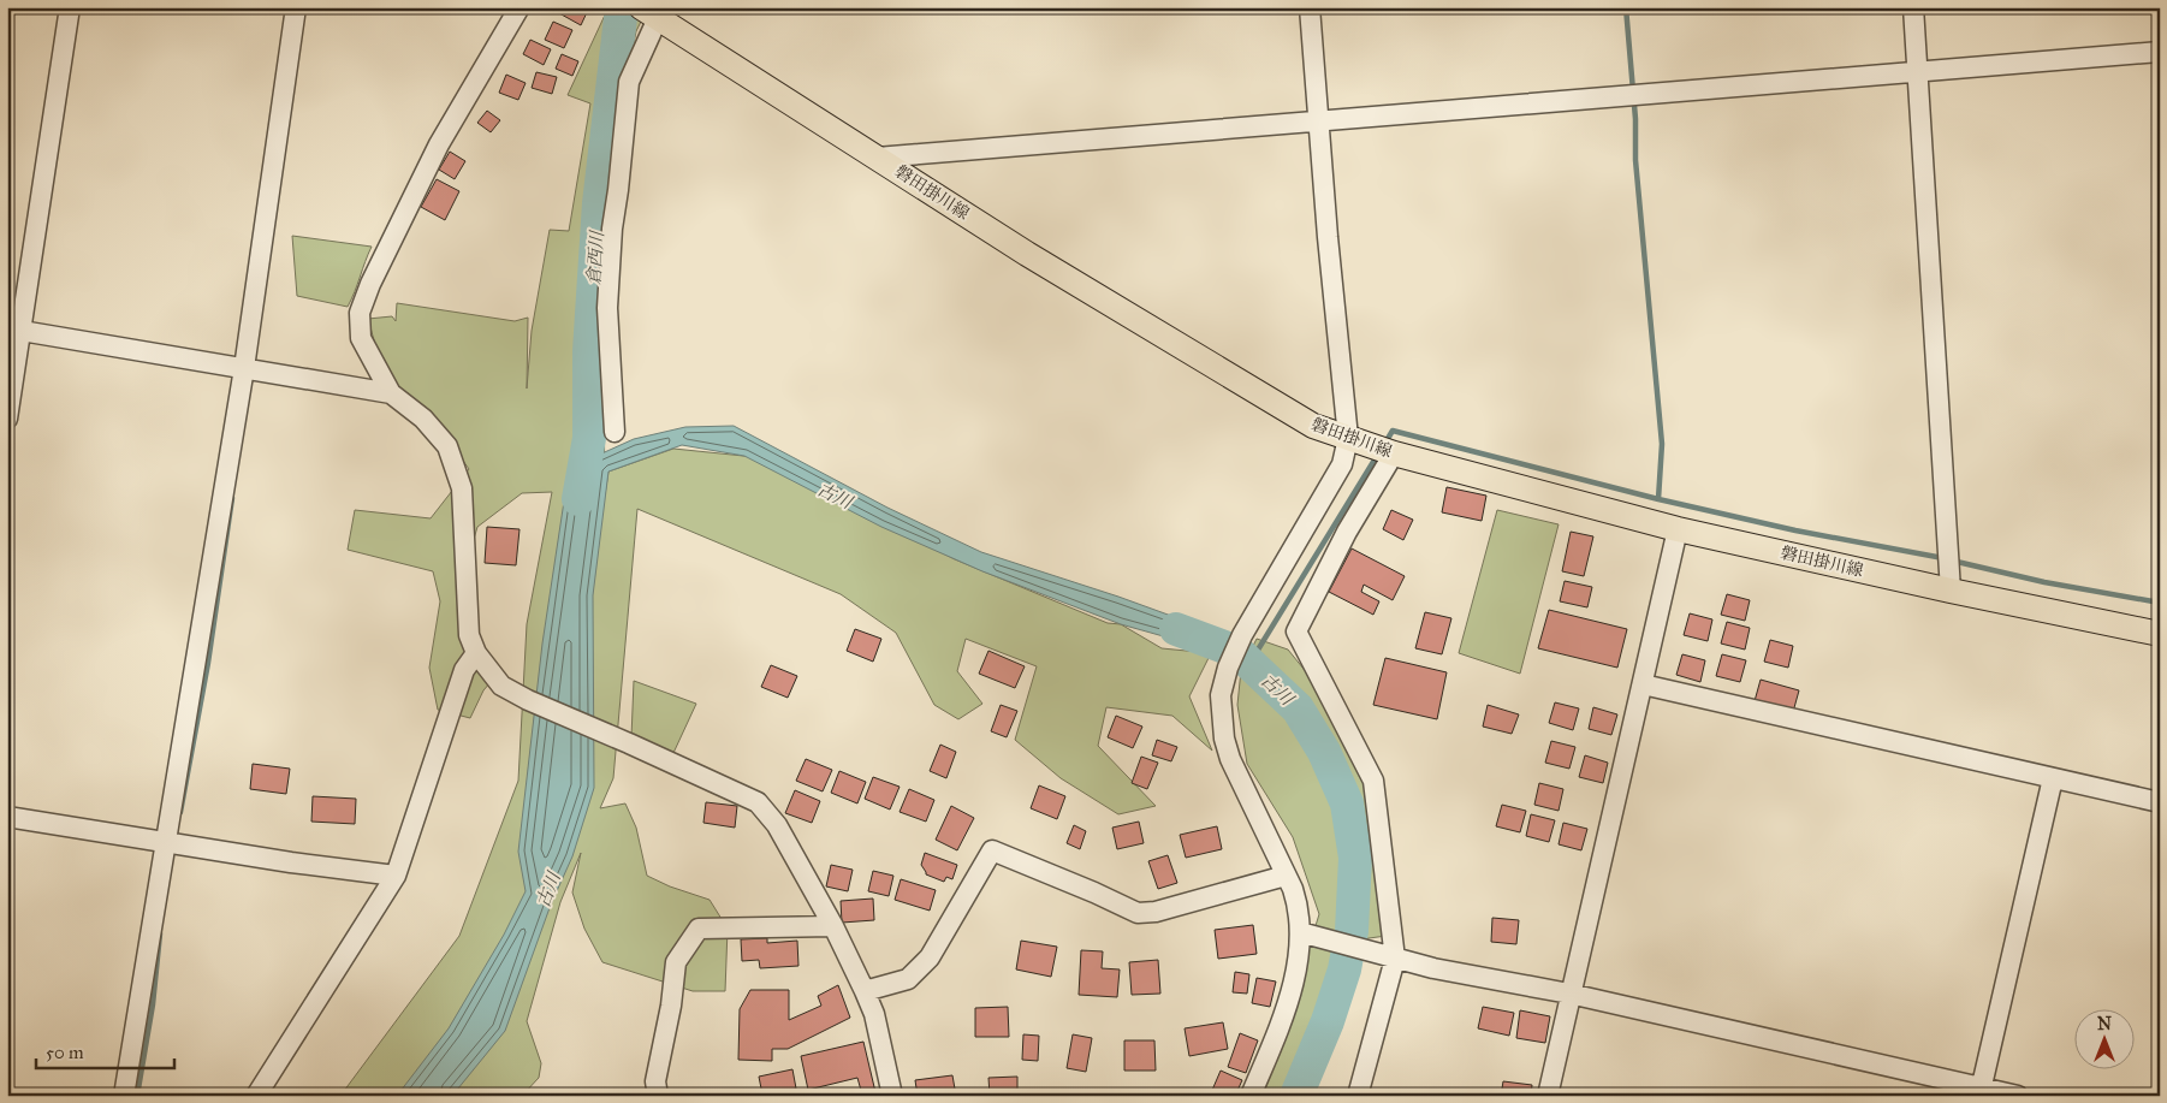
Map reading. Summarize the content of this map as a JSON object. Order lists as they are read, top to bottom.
{
  "streets": {
    "main road": ["磐田掛川線"]
  },
  "water": ["倉西川", "古川"],
  "scale_bar": "50 m",
  "north": "top"
}
